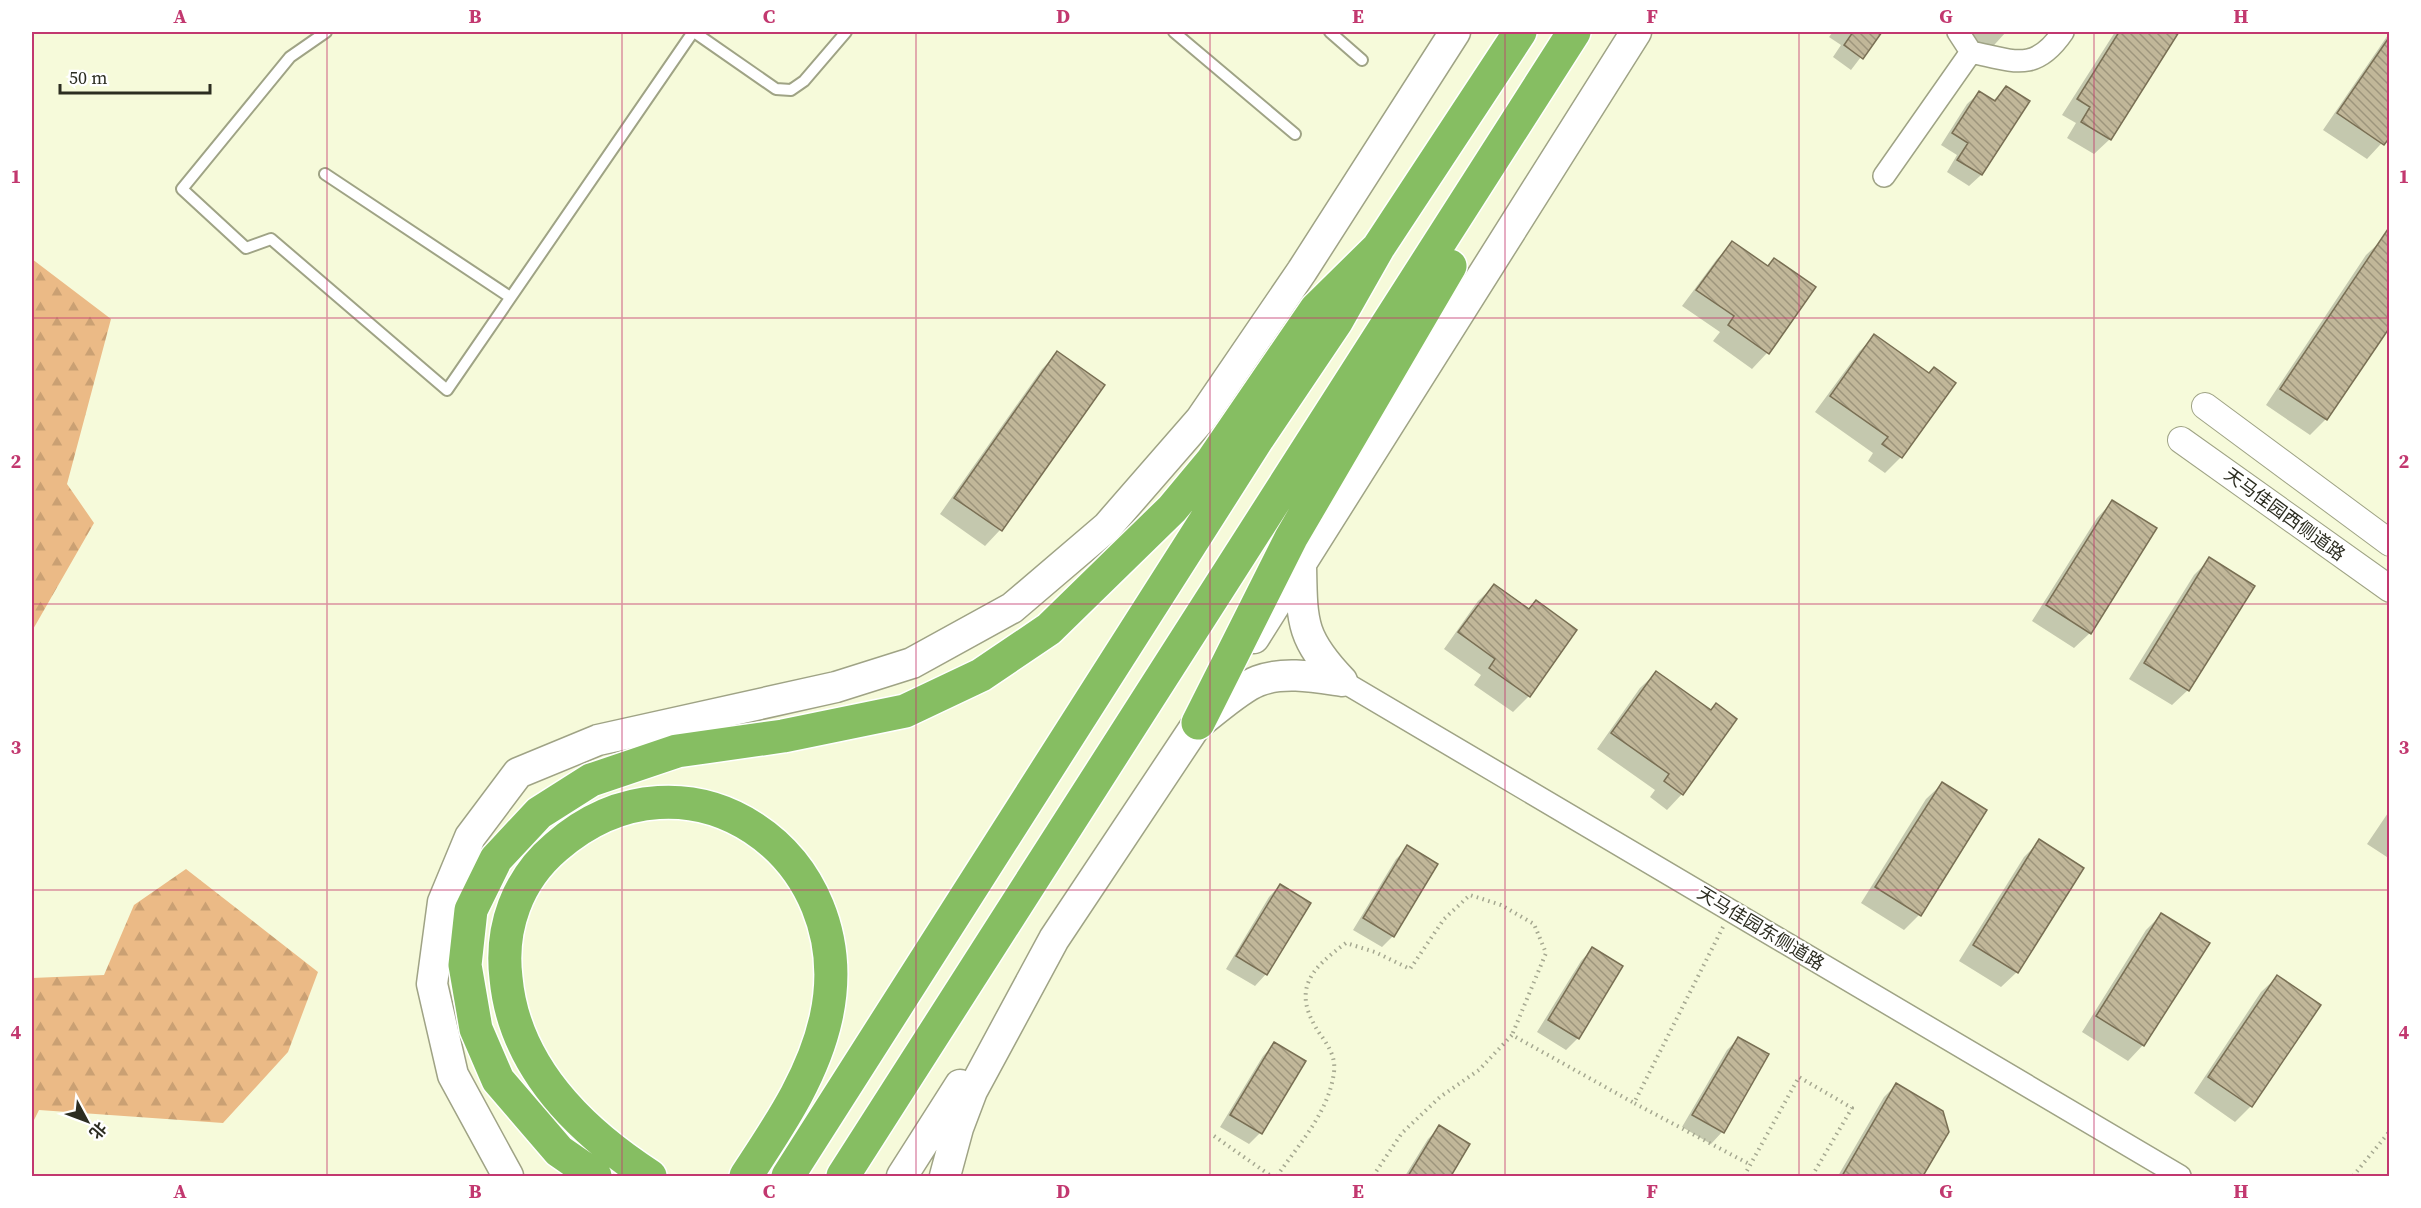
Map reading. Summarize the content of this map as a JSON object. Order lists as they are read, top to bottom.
{
  "streets": {
    "street": ["天马佳园西侧道路", "天马佳园东侧道路"]
  },
  "scale_bar": "50 m",
  "north": "bottom right",
  "grid": {
    "columns": [
      "A",
      "B",
      "C",
      "D",
      "E",
      "F",
      "G",
      "H"
    ],
    "rows": [
      "1",
      "2",
      "3",
      "4"
    ]
  }
}
